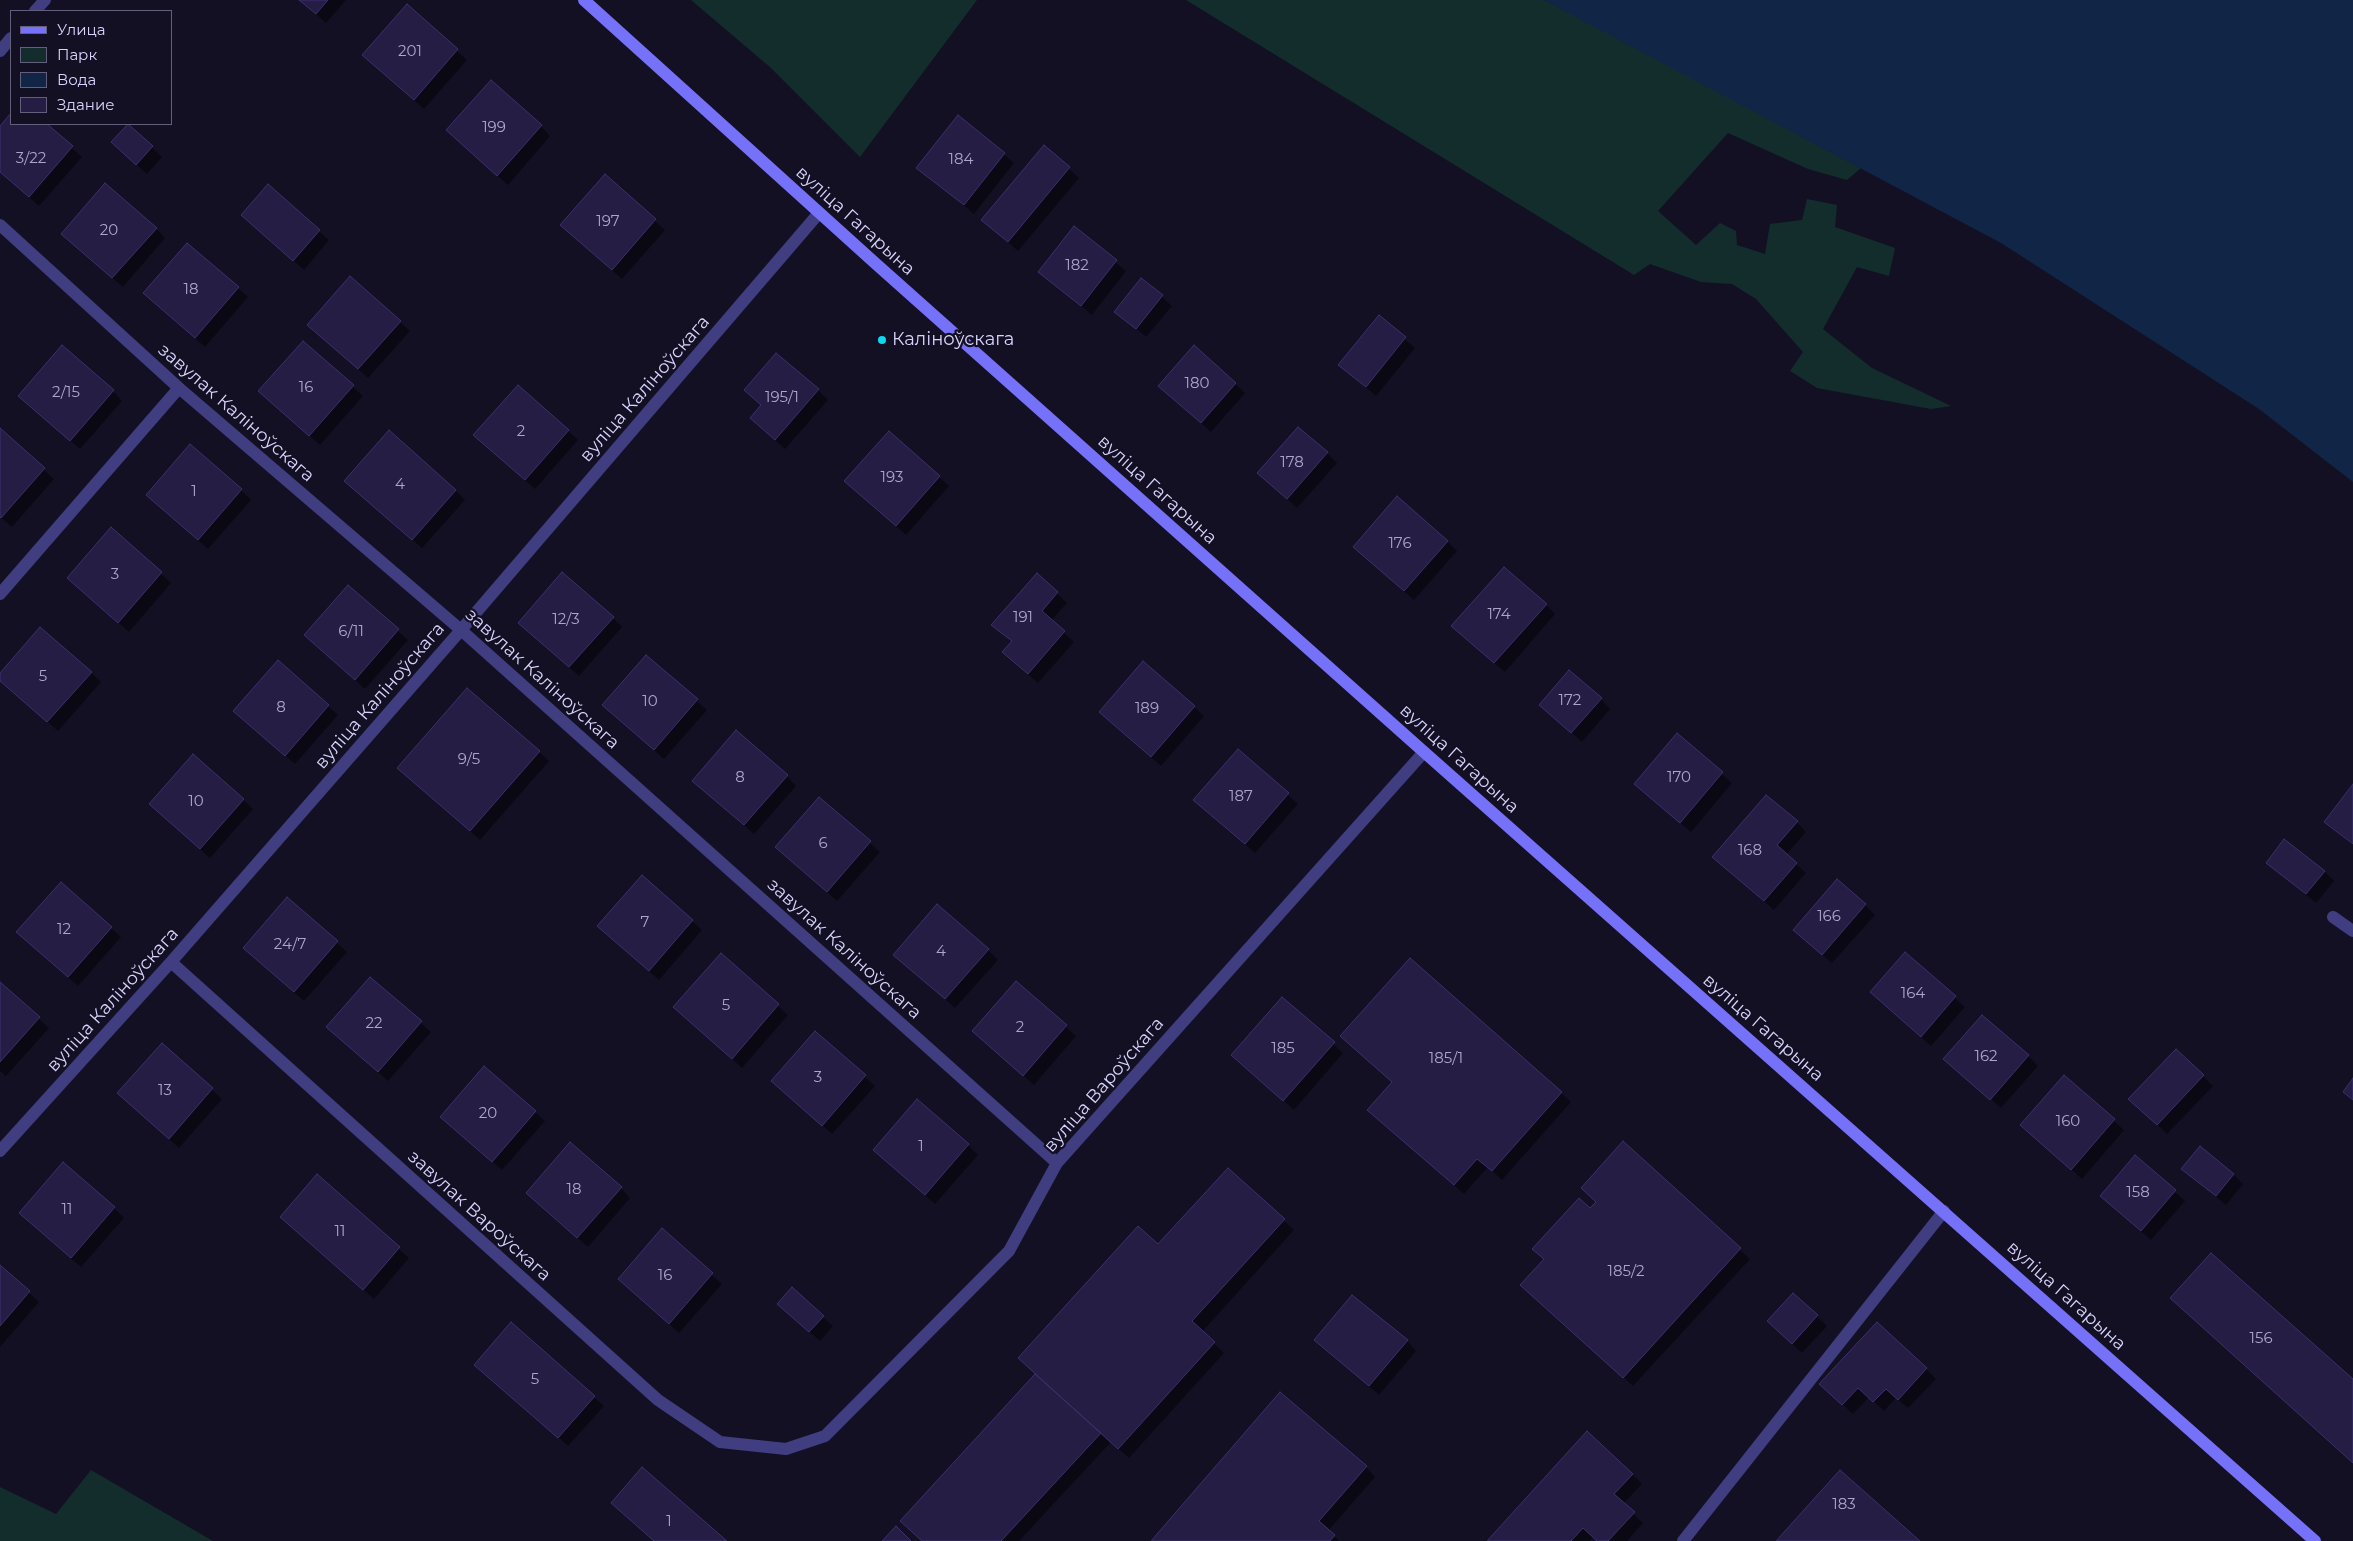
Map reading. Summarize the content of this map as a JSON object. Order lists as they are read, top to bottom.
{
  "streets": {
    "main road": ["вуліца Гагарына"],
    "street": [
      "вуліца Каліноўскага",
      "завулак Каліноўскага",
      "вуліца Вароўскага",
      "завулак Вароўскага"
    ]
  },
  "crossings": [
    ["вуліца Гагарына", "вуліца Каліноўскага"],
    ["вуліца Гагарына", "вуліца Вароўскага"],
    ["вуліца Каліноўскага", "завулак Каліноўскага"],
    ["вуліца Каліноўскага", "завулак Вароўскага"],
    ["завулак Каліноўскага", "вуліца Вароўскага"],
    ["вуліца Вароўскага", "завулак Вароўскага"]
  ],
  "places": ["Каліноўскага"],
  "house_numbers": [
    "201",
    "199",
    "3/22",
    "184",
    "197",
    "20",
    "182",
    "18",
    "180",
    "16",
    "2/15",
    "195/1",
    "2",
    "178",
    "193",
    "4",
    "1",
    "176",
    "3",
    "174",
    "191",
    "12/3",
    "6/11",
    "5",
    "172",
    "10",
    "8",
    "189",
    "9/5",
    "8",
    "170",
    "187",
    "10",
    "6",
    "168",
    "166",
    "7",
    "12",
    "24/7",
    "4",
    "164",
    "5",
    "22",
    "2",
    "185",
    "162",
    "185/1",
    "3",
    "13",
    "20",
    "160",
    "1",
    "18",
    "158",
    "11",
    "11",
    "185/2",
    "16",
    "156",
    "5",
    "183",
    "1"
  ],
  "legend": [
    "Улица",
    "Парк",
    "Вода",
    "Здание"
  ]
}
